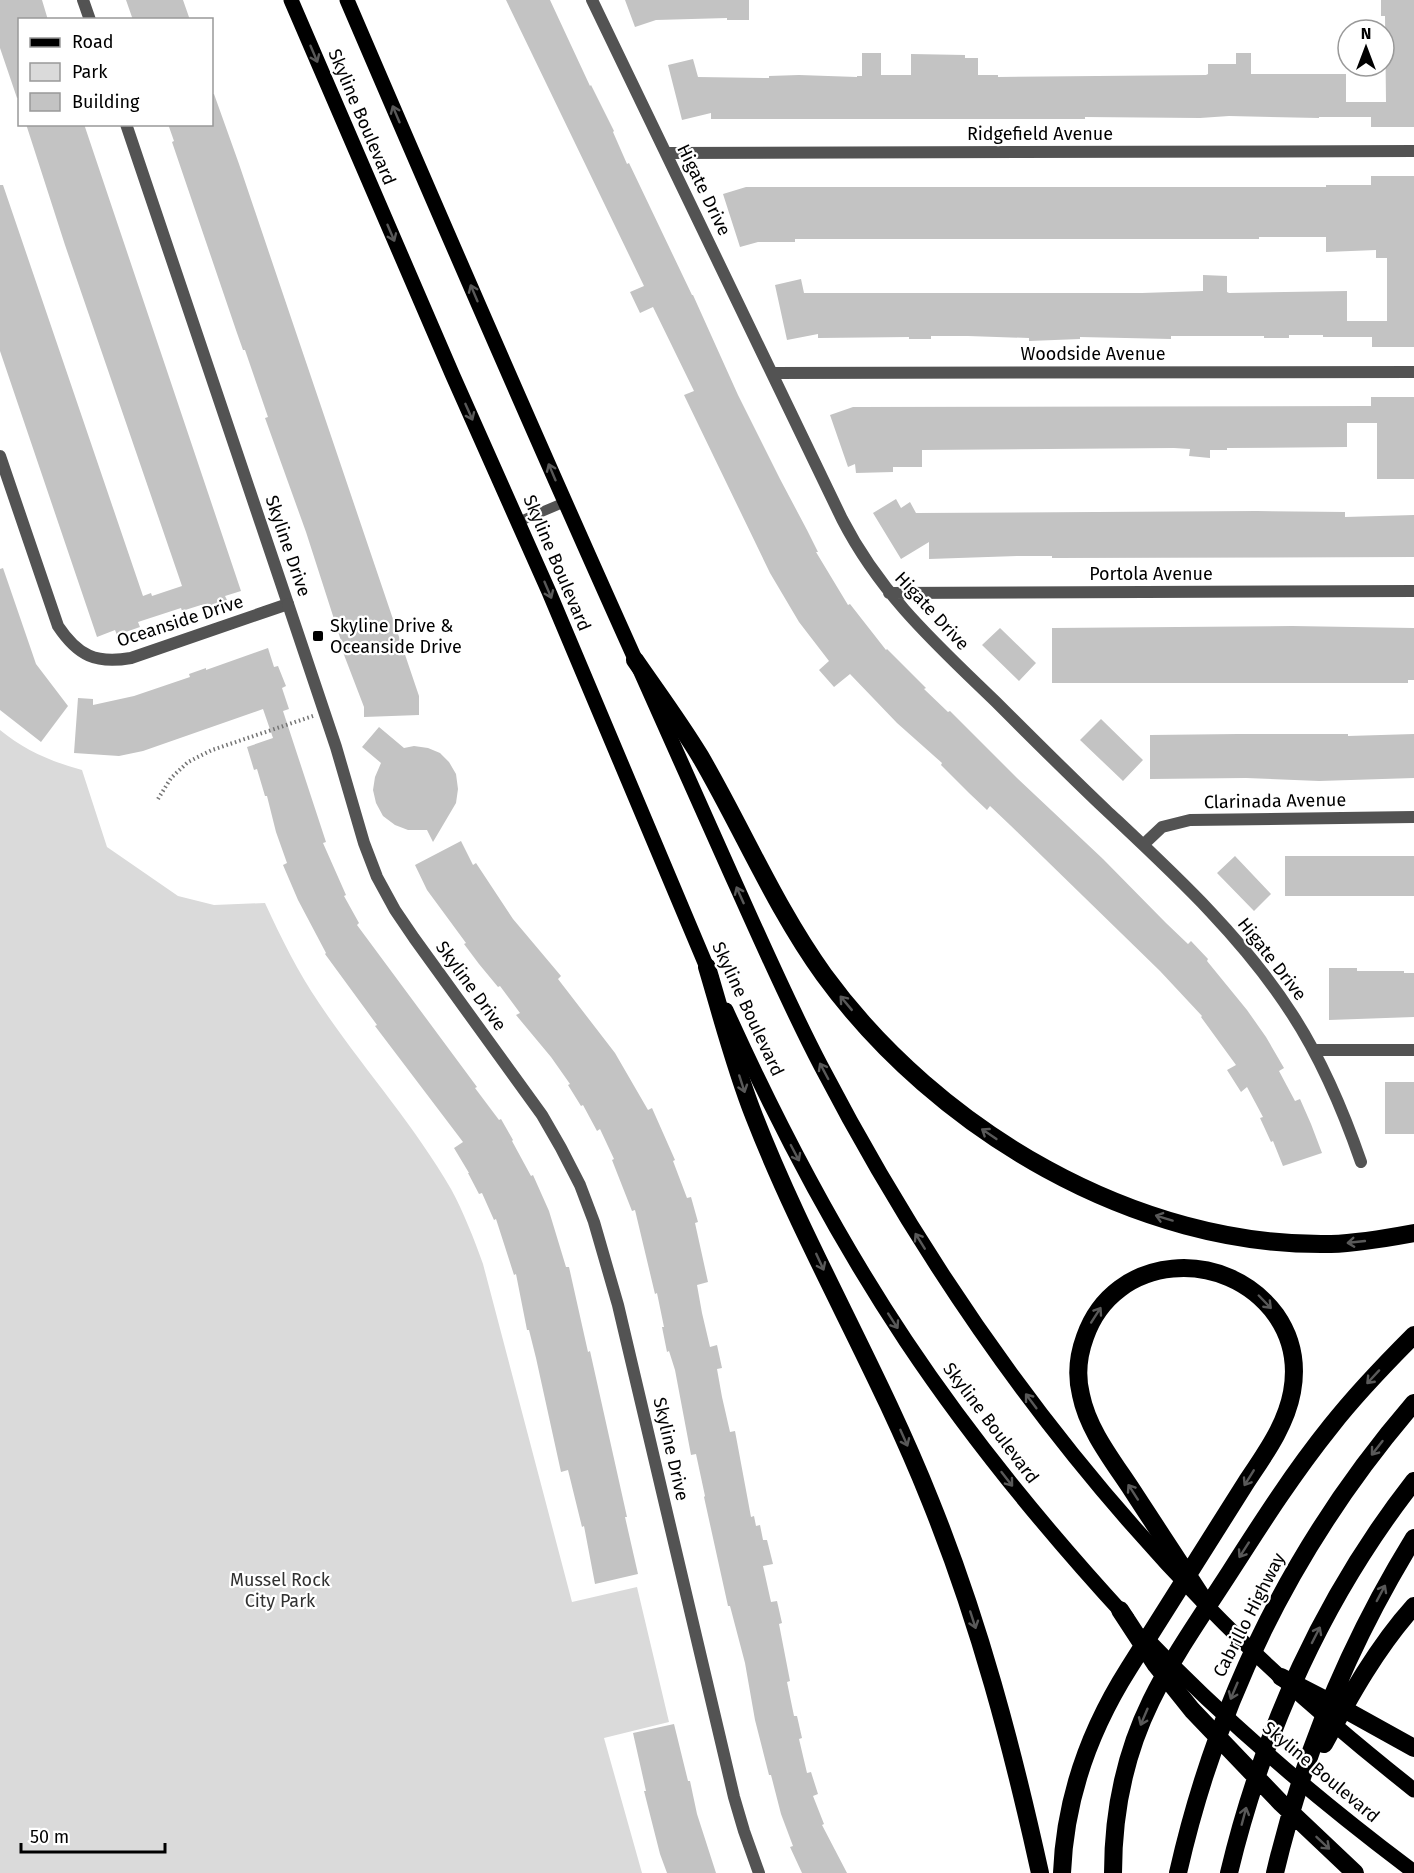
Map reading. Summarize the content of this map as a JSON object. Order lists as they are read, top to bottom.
{
  "streets": {
    "highway": ["Cabrillo Highway"],
    "main road": ["Skyline Boulevard"],
    "street": [
      "Ridgefield Avenue",
      "Higate Drive",
      "Woodside Avenue",
      "Skyline Drive",
      "Portola Avenue",
      "Oceanside Drive",
      "Clarinada Avenue"
    ]
  },
  "crossings": [
    ["Ridgefield Avenue", "Higate Drive"],
    ["Higate Drive", "Woodside Avenue"],
    ["Higate Drive", "Portola Avenue"],
    ["Higate Drive", "Clarinada Avenue"],
    ["Skyline Drive", "Oceanside Drive"]
  ],
  "parks": ["Mussel Rock City Park"],
  "places": {
    "transit": ["Skyline Drive & Oceanside Drive"]
  },
  "legend": ["Road", "Park", "Building"],
  "scale_bar": "50 m",
  "north": "top"
}
